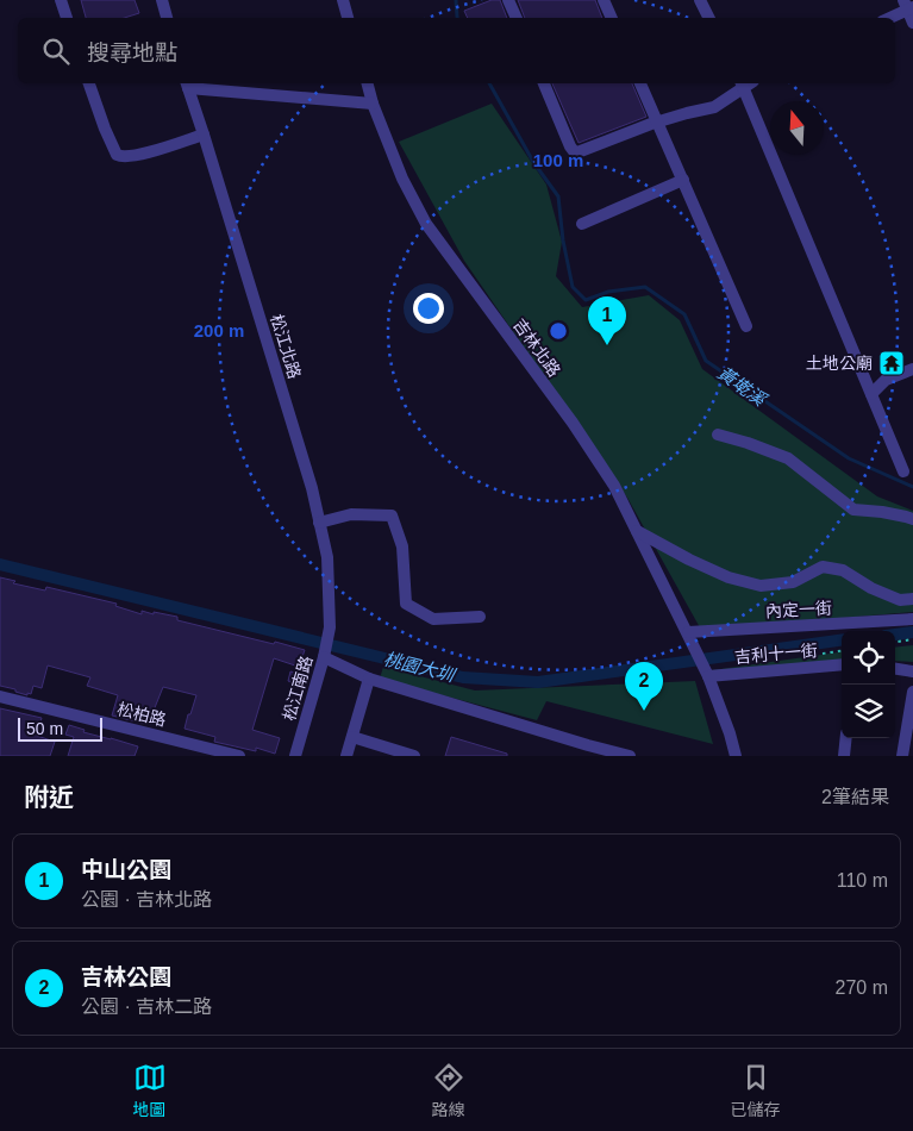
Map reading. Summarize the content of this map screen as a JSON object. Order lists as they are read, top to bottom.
{
  "streets": {
    "street": [
      "松江北路",
      "吉林北路",
      "內定一街",
      "吉利十一街",
      "松江南路",
      "松柏路"
    ]
  },
  "crossings": [
    ["松江北路", "松江南路"],
    ["吉林北路", "內定一街"],
    ["吉林北路", "吉利十一街"]
  ],
  "water": ["黃墘溪", "桃園大圳"],
  "places": {
    "temple": ["土地公廟"]
  },
  "scale_bar": "50 m",
  "north": "top",
  "page": {
    "search": "搜尋地點",
    "pins": ["1", "2"],
    "scale": "50 m",
    "heading": ["附近", "2筆結果"],
    "list": [
      {
        "mark": "1",
        "name": "中山公園",
        "note": "公園 · 吉林北路",
        "value": "110 m"
      },
      {
        "mark": "2",
        "name": "吉林公園",
        "note": "公園 · 吉林二路",
        "value": "270 m"
      }
    ],
    "nav": ["地圖", "路線", "已儲存"]
  },
  "rings": ["100 m", "200 m"]
}
